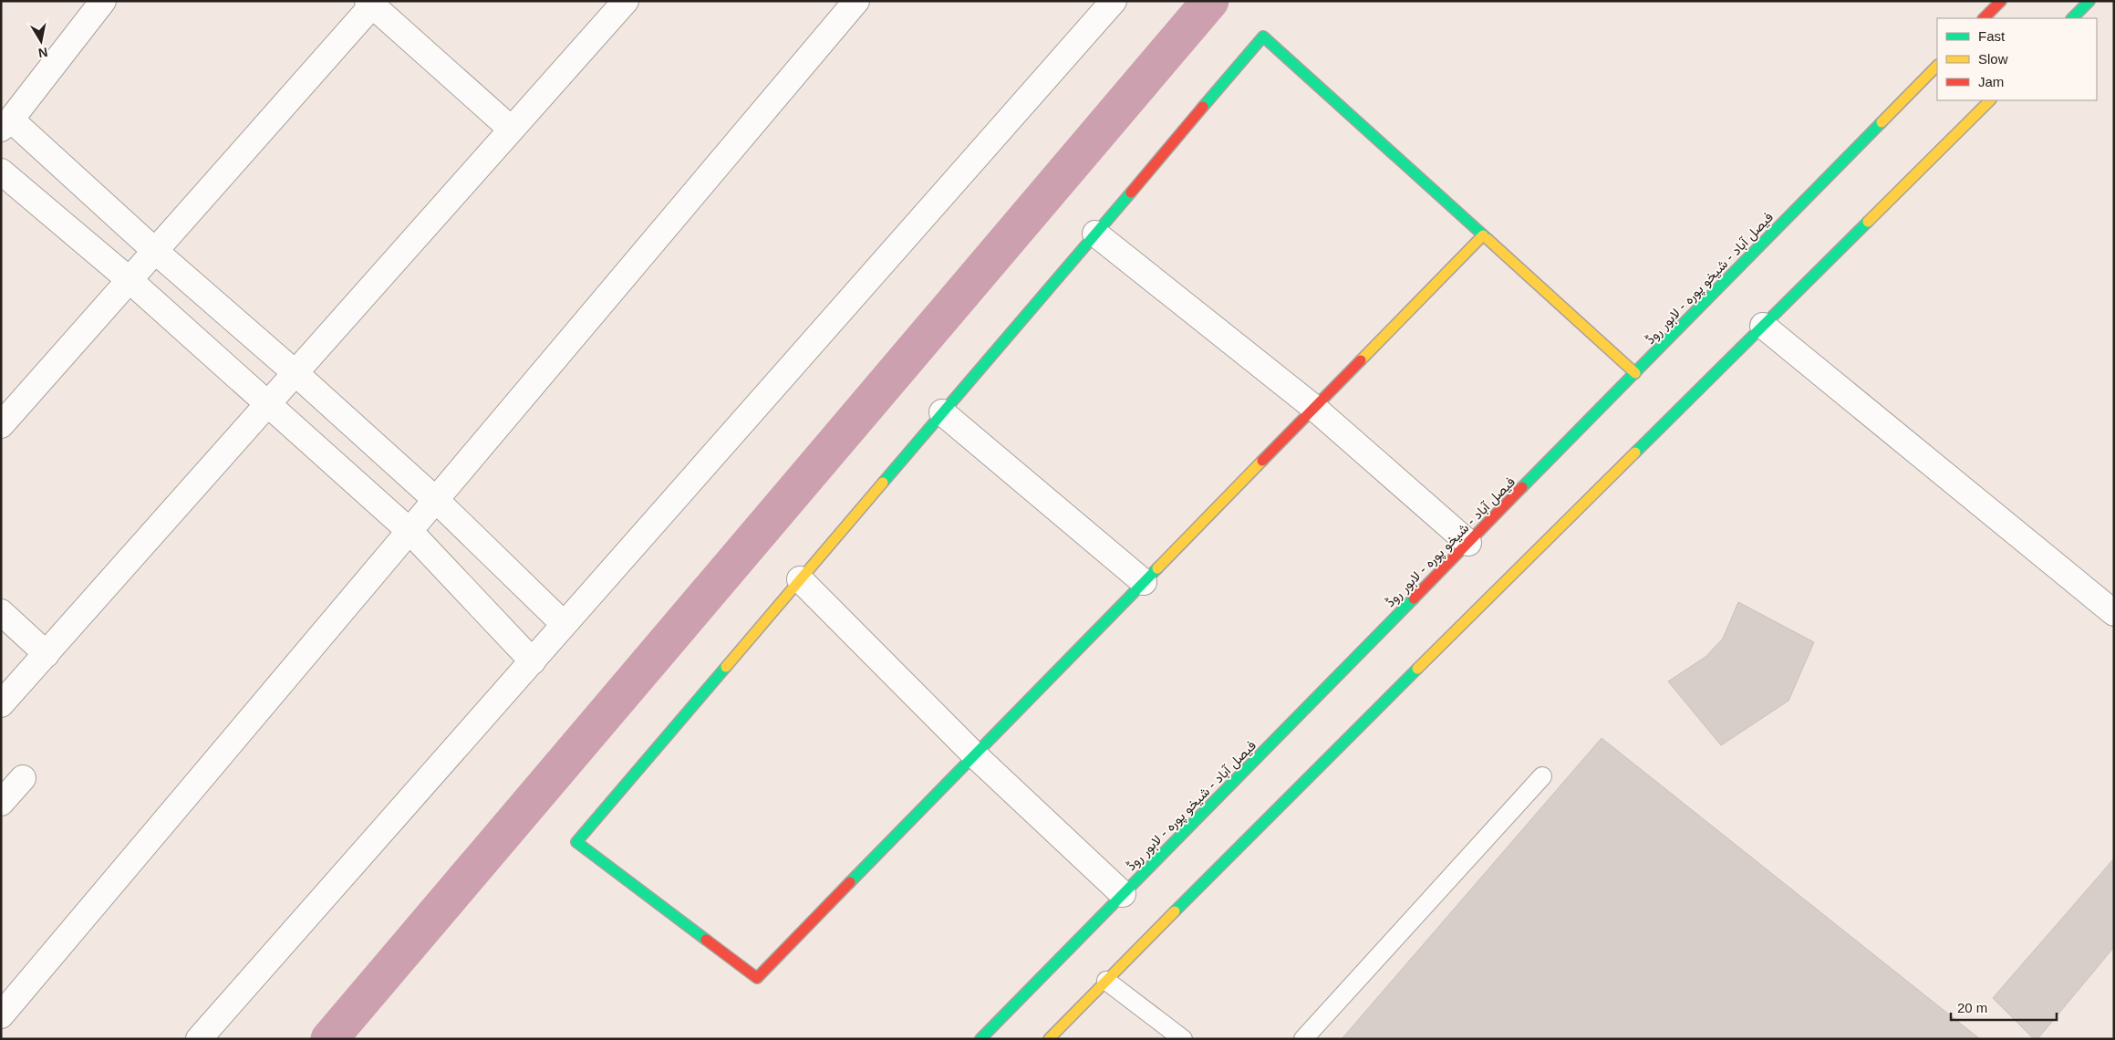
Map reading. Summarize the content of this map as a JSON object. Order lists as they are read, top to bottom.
{
  "streets": {
    "main road": ["فیصل آباد - شیخو پورہ - لاہور روڈ"]
  },
  "legend": ["Fast", "Slow", "Jam"],
  "scale_bar": "20 m",
  "north": "bottom"
}
